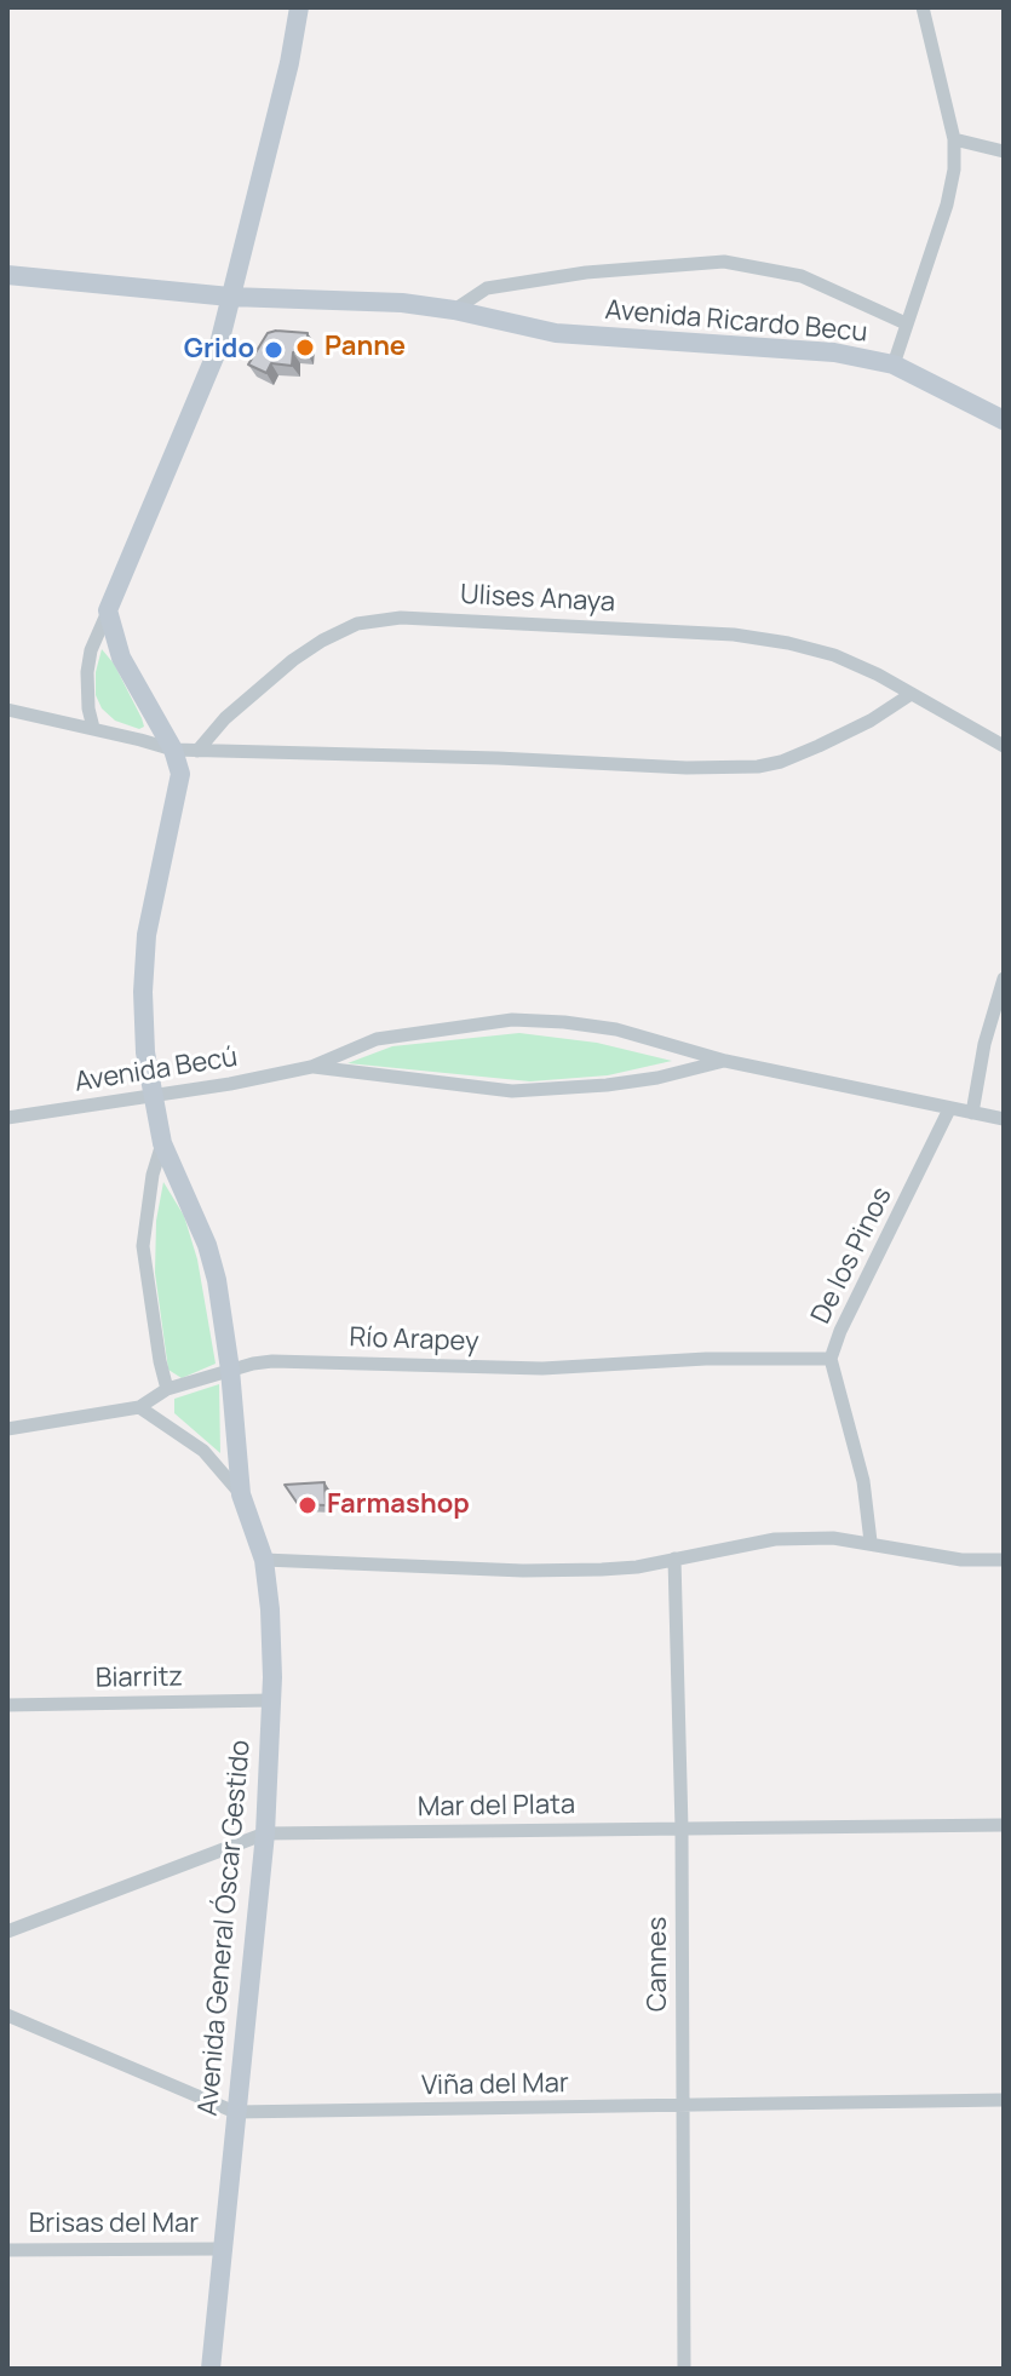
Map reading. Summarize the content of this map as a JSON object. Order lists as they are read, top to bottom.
{
  "streets": {
    "street": [
      "Avenida Ricardo Becu",
      "Ulises Anaya",
      "Avenida Becú",
      "De los Pinos",
      "Río Arapey",
      "Biarritz",
      "Mar del Plata",
      "Avenida General Óscar Gestido",
      "Cannes",
      "Viña del Mar",
      "Brisas del Mar"
    ]
  },
  "crossings": [
    ["Avenida Becú", "Avenida General Óscar Gestido"],
    ["De los Pinos", "Río Arapey"],
    ["Río Arapey", "Avenida General Óscar Gestido"],
    ["Biarritz", "Avenida General Óscar Gestido"],
    ["Mar del Plata", "Avenida General Óscar Gestido"],
    ["Mar del Plata", "Cannes"],
    ["Avenida General Óscar Gestido", "Viña del Mar"],
    ["Avenida General Óscar Gestido", "Brisas del Mar"],
    ["Cannes", "Viña del Mar"]
  ],
  "places": ["Panne", "Grido", "Farmashop"]
}
